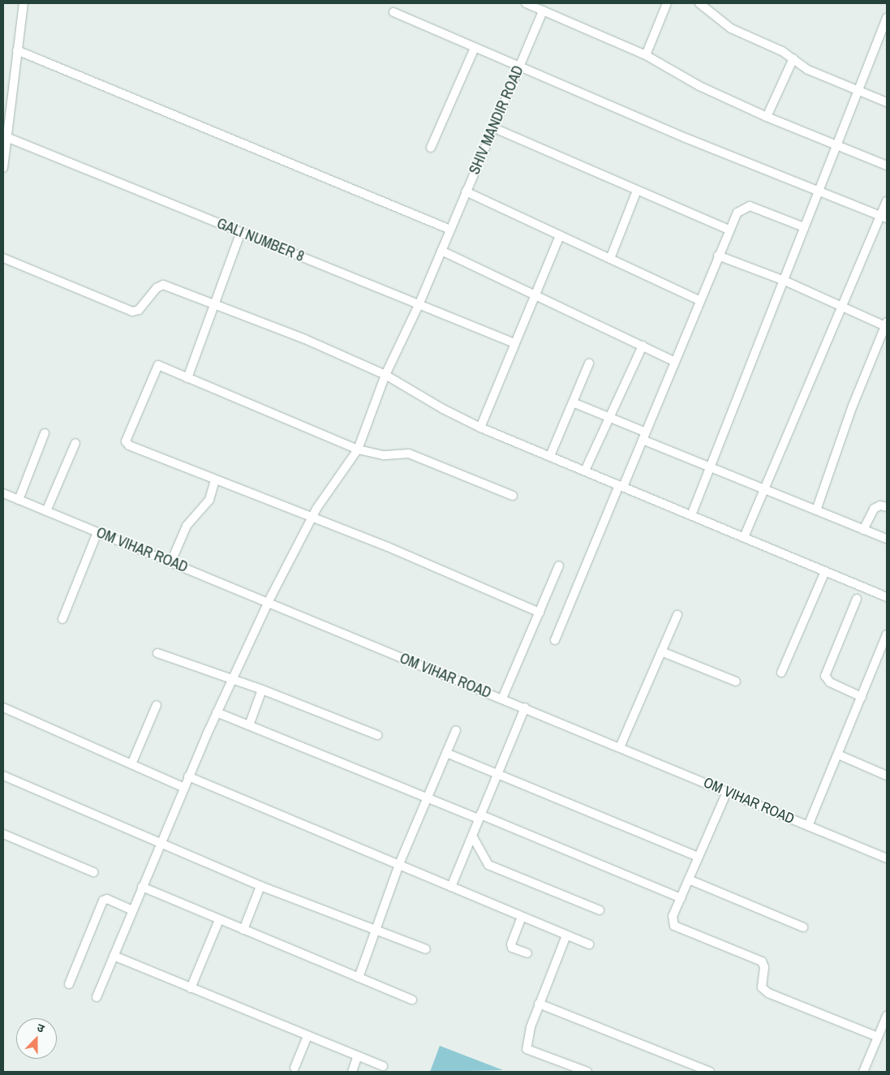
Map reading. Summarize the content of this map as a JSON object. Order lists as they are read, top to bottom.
{
  "streets": {
    "street": ["SHIV MANDIR ROAD", "GALI NUMBER 8", "OM VIHAR ROAD"]
  },
  "crossings": [
    ["SHIV MANDIR ROAD", "GALI NUMBER 8"],
    ["SHIV MANDIR ROAD", "OM VIHAR ROAD"]
  ],
  "north": "top"
}
